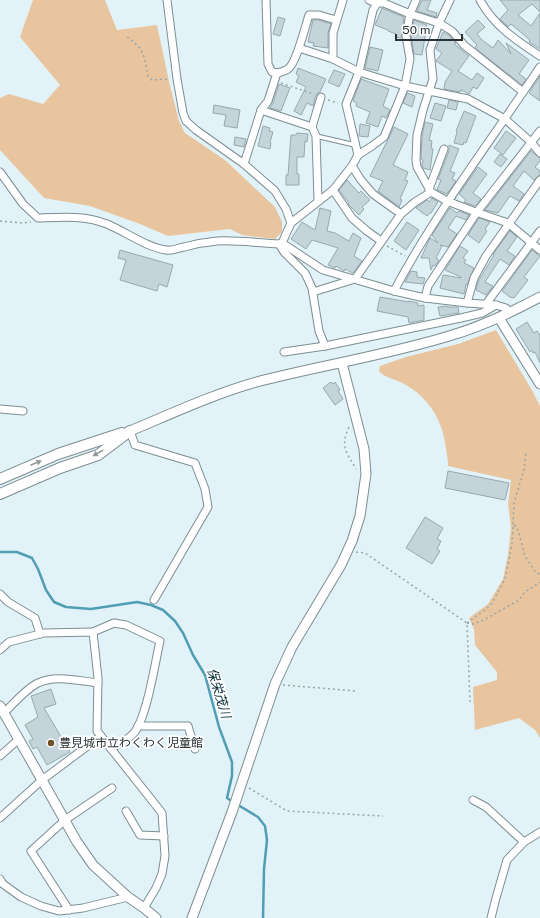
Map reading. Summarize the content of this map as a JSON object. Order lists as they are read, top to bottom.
{
  "water": ["保栄茂川"],
  "places": ["豊見城市立わくわく児童館"],
  "scale_bar": "50 m"
}
